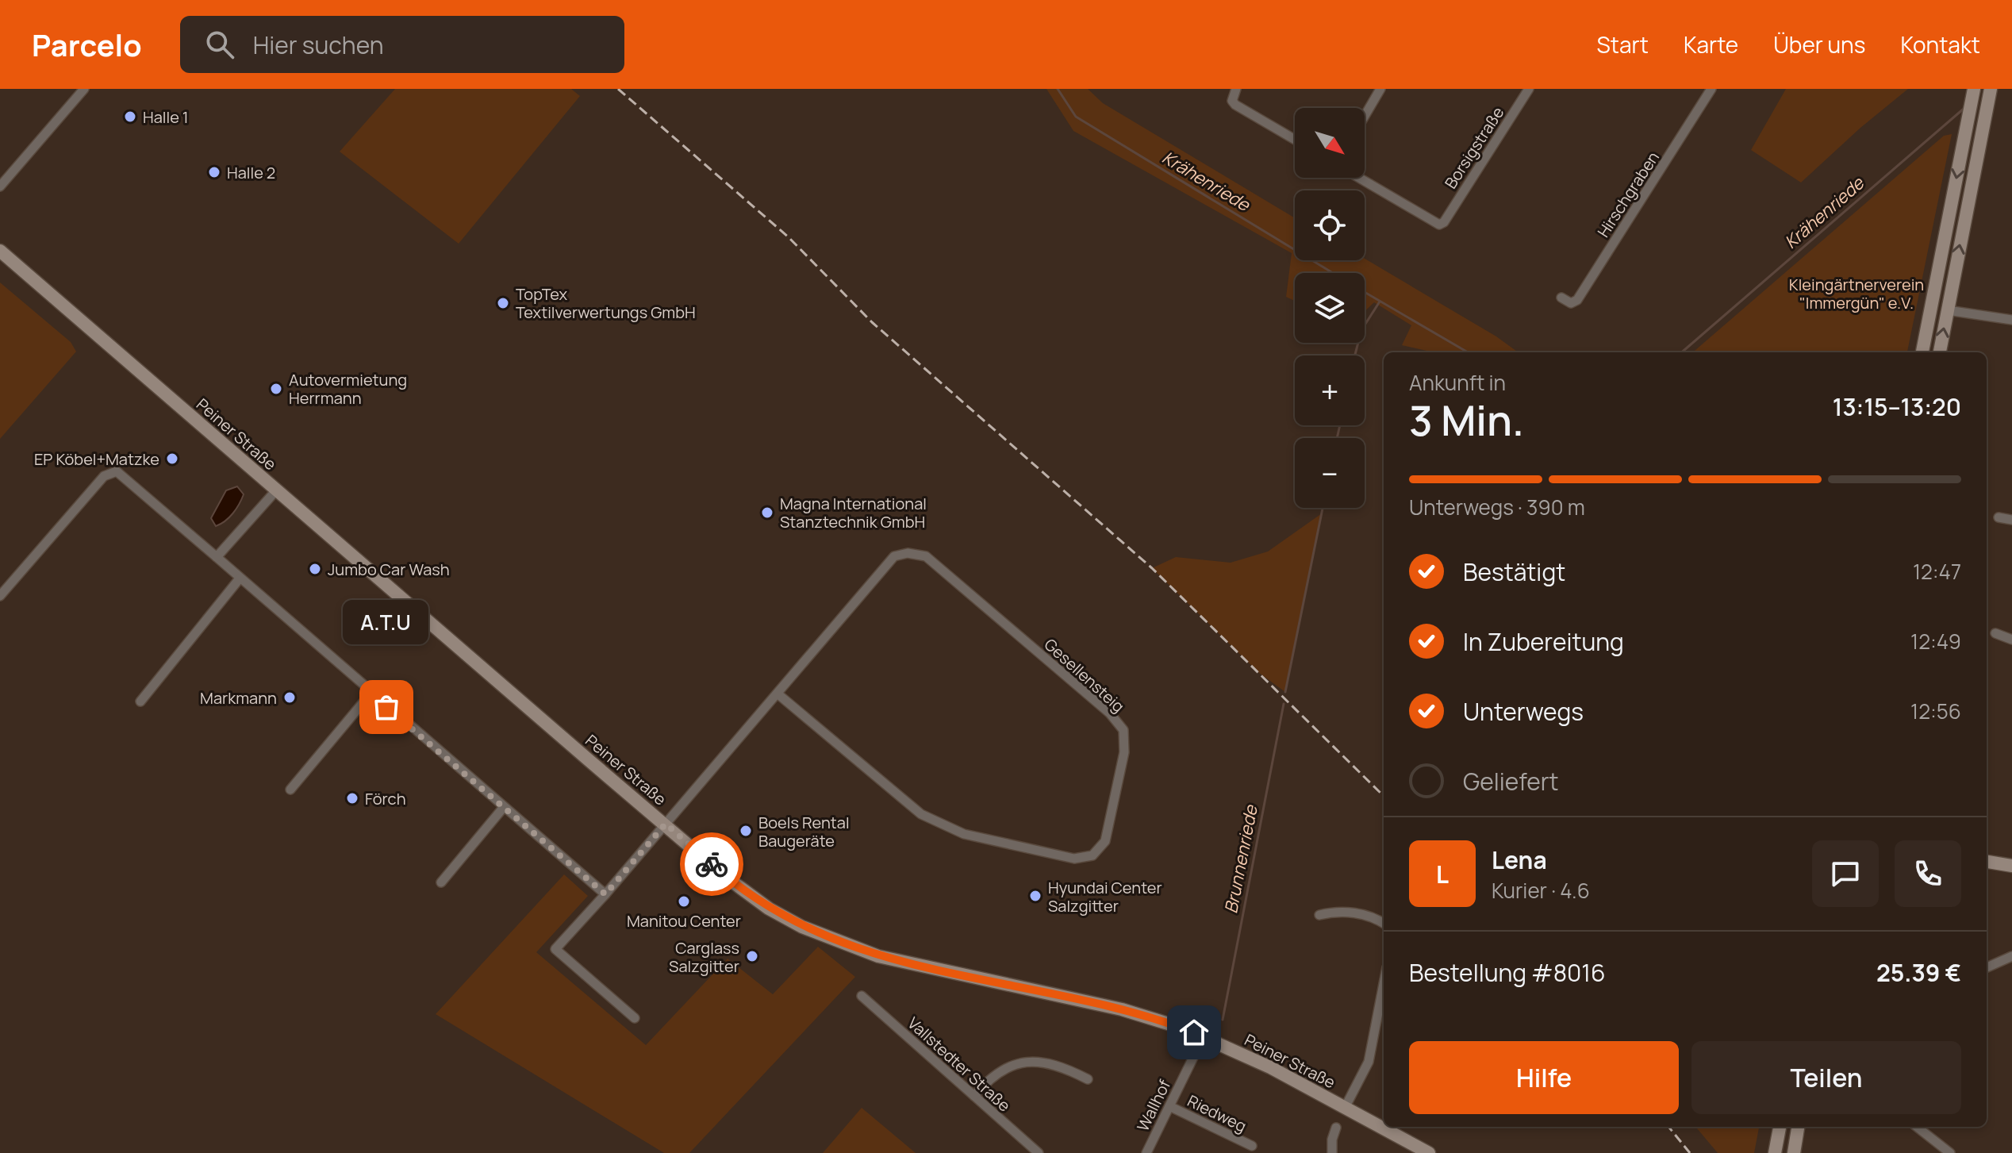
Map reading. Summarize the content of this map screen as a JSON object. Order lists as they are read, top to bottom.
{
  "streets": {
    "main road": ["Peiner Straße"],
    "street": [
      "Borsigstraße",
      "Hirschgraben",
      "Gesellensteig",
      "Vallstedter Straße",
      "Wallhof",
      "Riedweg"
    ]
  },
  "crossings": [
    ["Peiner Straße", "Gesellensteig"],
    ["Peiner Straße", "Wallhof"],
    ["Wallhof", "Riedweg"]
  ],
  "water": ["Krähenriede", "Brunnenriede"],
  "parks": ["Kleingärtnerverein \"Immergün\" e.V."],
  "places": [
    "Halle 1",
    "Halle 2",
    "TopTex Textilverwertungs GmbH",
    "Autovermietung Herrmann",
    "EP Köbel+Matzke",
    "Magna International Stanztechnik GmbH",
    "Jumbo Car Wash",
    "Markmann",
    "A.T.U",
    "Förch",
    "Boels Rental Baugeräte",
    "Hyundai Center Salzgitter",
    "Manitou Center",
    "Carglass Salzgitter"
  ],
  "north": "bottom right",
  "page": {
    "header": "Parcelo",
    "search": "Hier suchen",
    "nav": [
      "Start",
      "Karte",
      "Über uns",
      "Kontakt"
    ],
    "map_buttons": ["+", "−"],
    "heading": ["3 Min.", "Ankunft in", "13:15–13:20"],
    "panel": [
      "Lena",
      "Kurier · 4.6",
      "Bestellung #8016",
      "25.39 €"
    ],
    "bar": "Unterwegs · 390 m",
    "list": [
      ["Bestätigt", "12:47"],
      ["In Zubereitung", "12:49"],
      ["Unterwegs", "12:56"],
      "Geliefert"
    ],
    "bubble": "A.T.U",
    "round": "L",
    "buttons": ["Hilfe", "Teilen"]
  }
}
